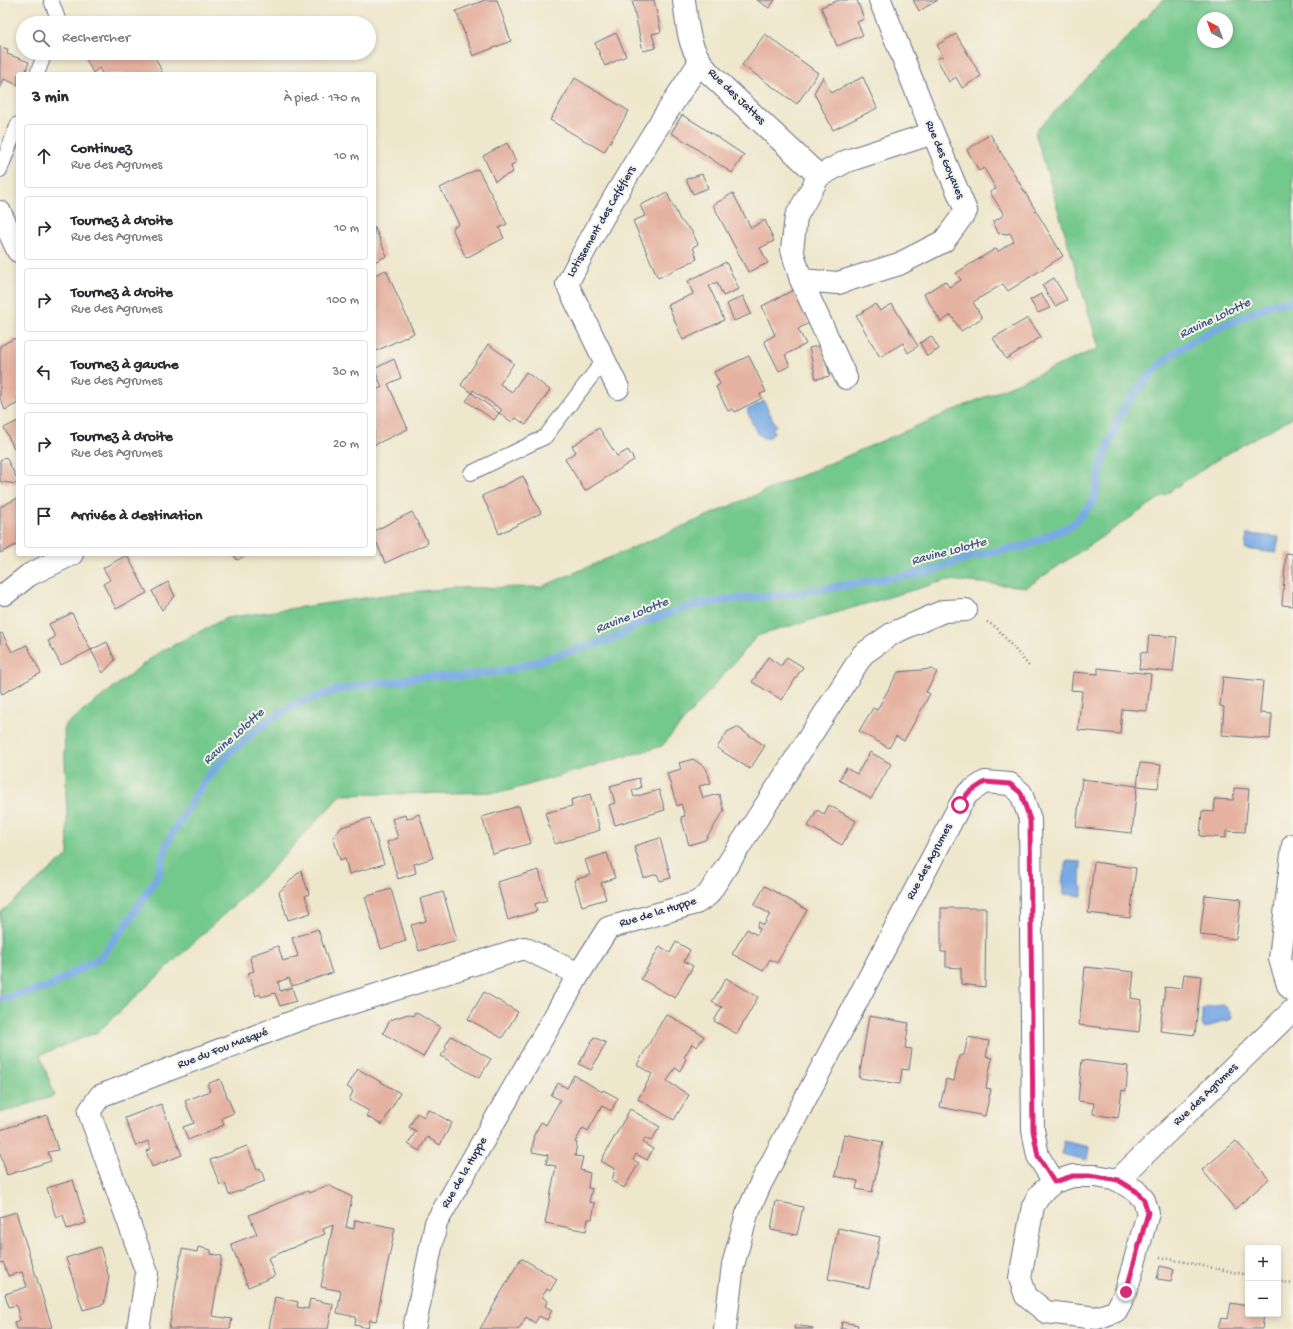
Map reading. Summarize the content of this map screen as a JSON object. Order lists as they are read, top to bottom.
{
  "streets": {
    "street": [
      "Rue des Jattes",
      "Rue des Goyaves",
      "Lotissement des Caféfiers",
      "Rue des Agrumes",
      "Rue de la Huppe",
      "Rue du Fou Masqué"
    ]
  },
  "crossings": [
    ["Rue des Jattes", "Lotissement des Caféfiers"],
    ["Rue de la Huppe", "Rue du Fou Masqué"]
  ],
  "water": ["Ravine Lolotte"],
  "north": "top left",
  "page": {
    "search": "Rechercher",
    "heading": ["3 min", "À pied · 170 m"],
    "list": [
      ["Continuez", "Rue des Agrumes", "10 m"],
      ["Tournez à droite", "Rue des Agrumes", "10 m"],
      ["Tournez à droite", "Rue des Agrumes", "100 m"],
      ["Tournez à gauche", "Rue des Agrumes", "30 m"],
      ["Tournez à droite", "Rue des Agrumes", "20 m"],
      "Arrivée à destination"
    ],
    "map_buttons": ["+", "−"]
  }
}
